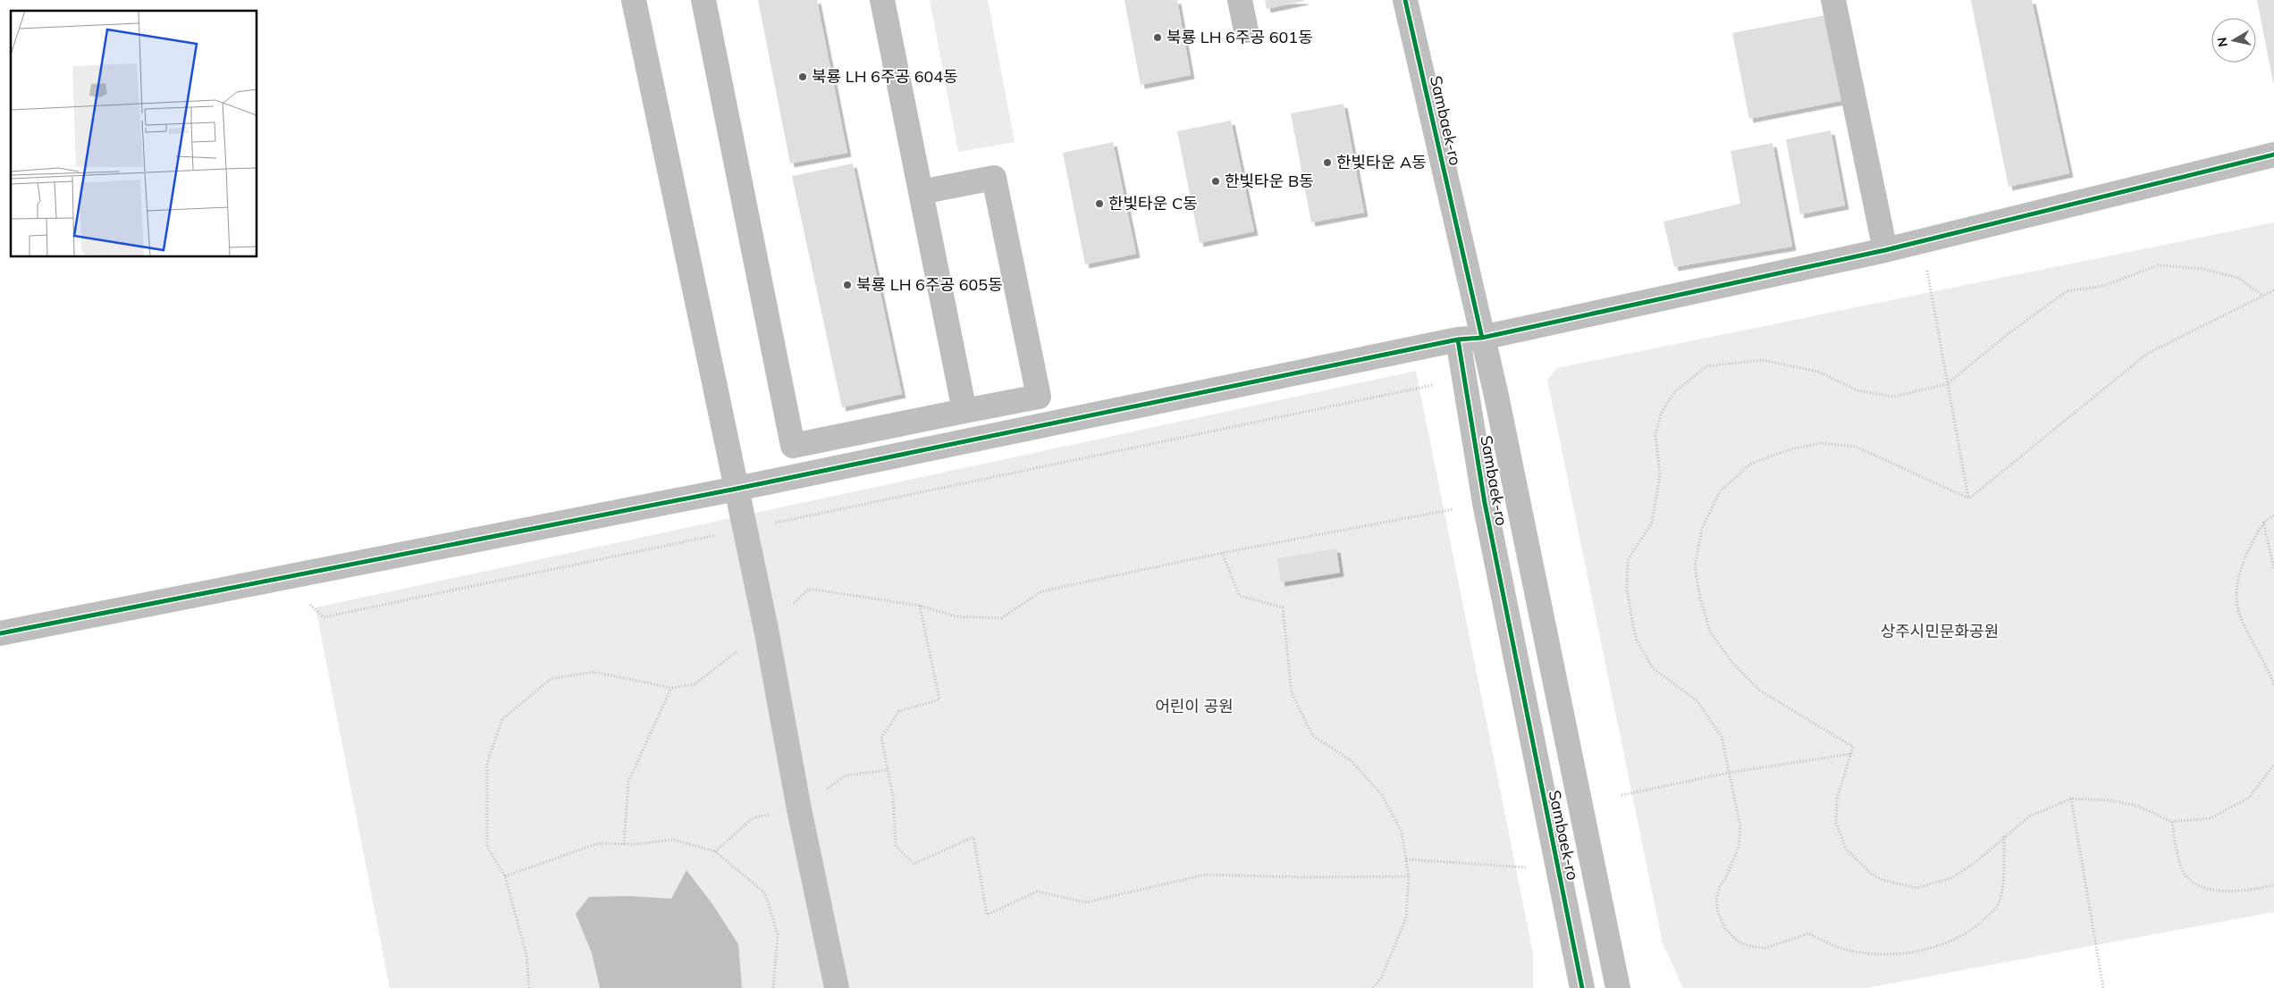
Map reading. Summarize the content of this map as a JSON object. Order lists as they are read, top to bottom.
{
  "streets": {
    "street": ["Sambaek-ro"]
  },
  "parks": ["상주시민문화공원", "어린이 공원"],
  "places": [
    "북룡 LH 6주공 601동",
    "북룡 LH 6주공 604동",
    "한빛타운 A동",
    "한빛타운 B동",
    "한빛타운 C동",
    "북룡 LH 6주공 605동"
  ],
  "north": "left"
}
